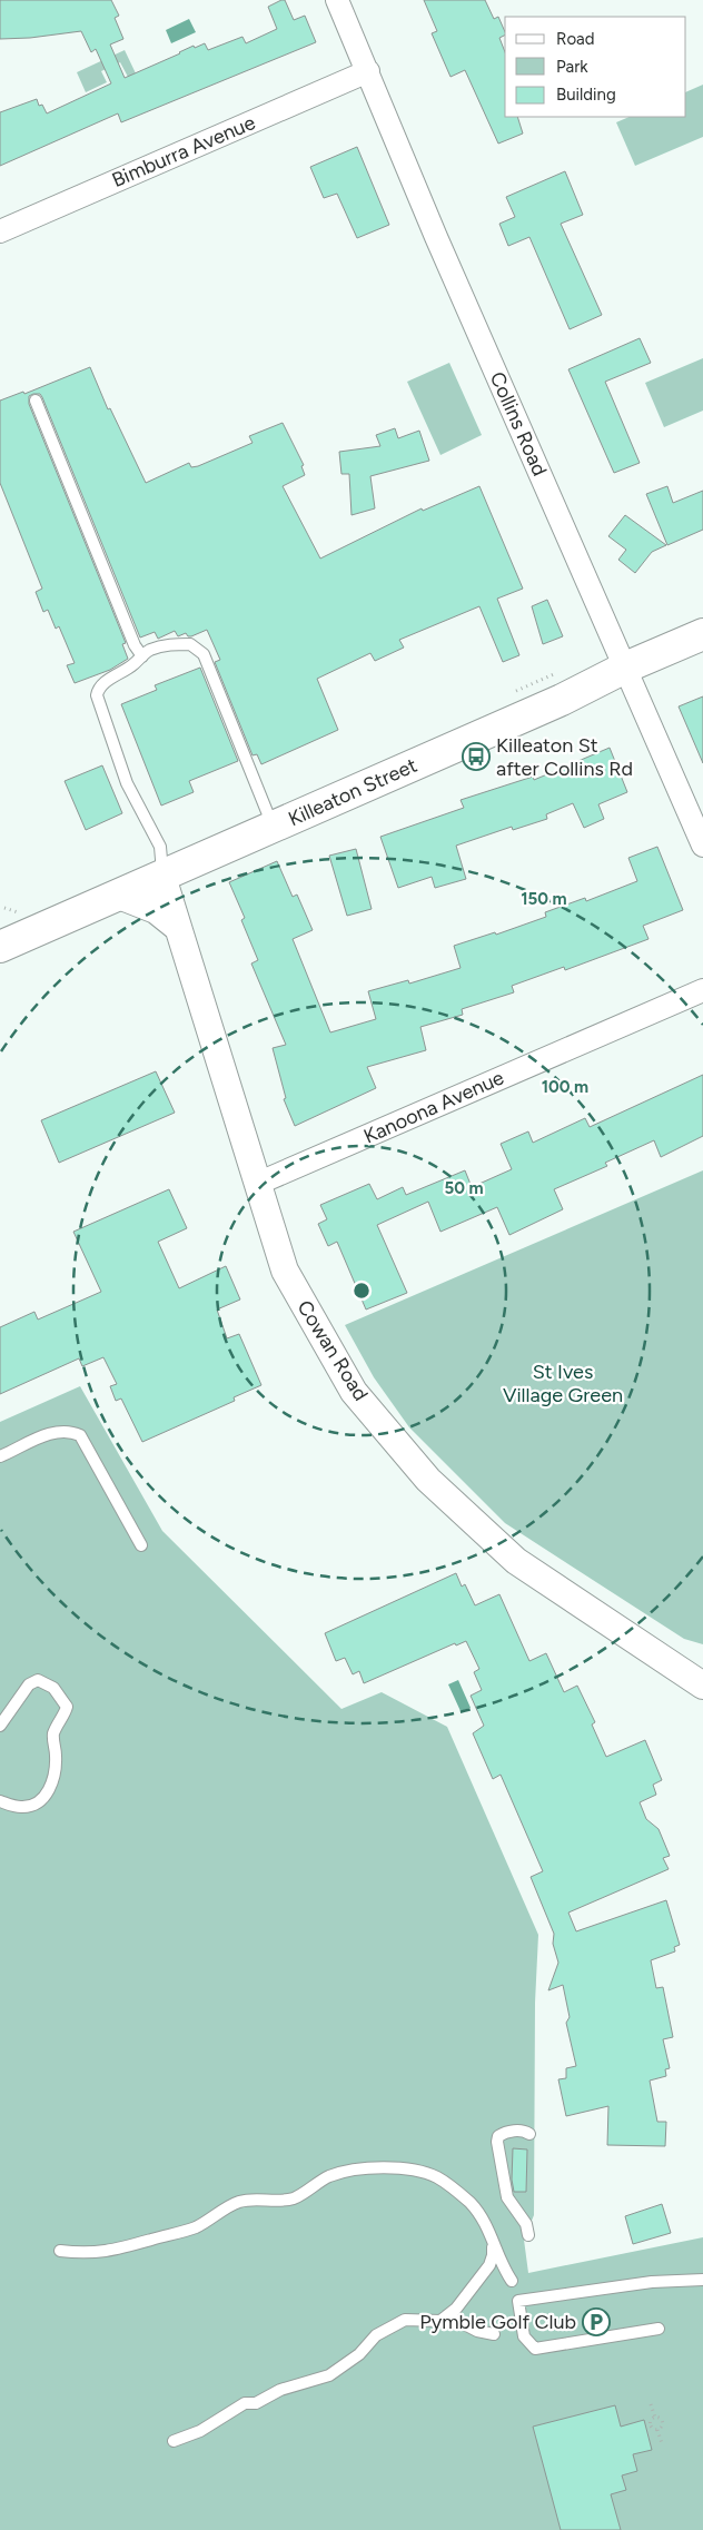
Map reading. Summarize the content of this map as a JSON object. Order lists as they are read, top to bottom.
{
  "streets": {
    "main road": ["Killeaton Street"],
    "street": [
      "Bimburra Avenue",
      "Collins Road",
      "Kanoona Avenue",
      "Cowan Road"
    ]
  },
  "crossings": [
    ["Bimburra Avenue", "Collins Road"],
    ["Collins Road", "Killeaton Street"],
    ["Killeaton Street", "Cowan Road"],
    ["Kanoona Avenue", "Cowan Road"]
  ],
  "parks": ["St Ives Village Green"],
  "places": {
    "bus stop": ["Killeaton St after Collins Rd"],
    "parking": ["Pymble Golf Club"]
  },
  "legend": ["Road", "Park", "Building"],
  "rings": ["150 m", "100 m", "50 m"]
}
